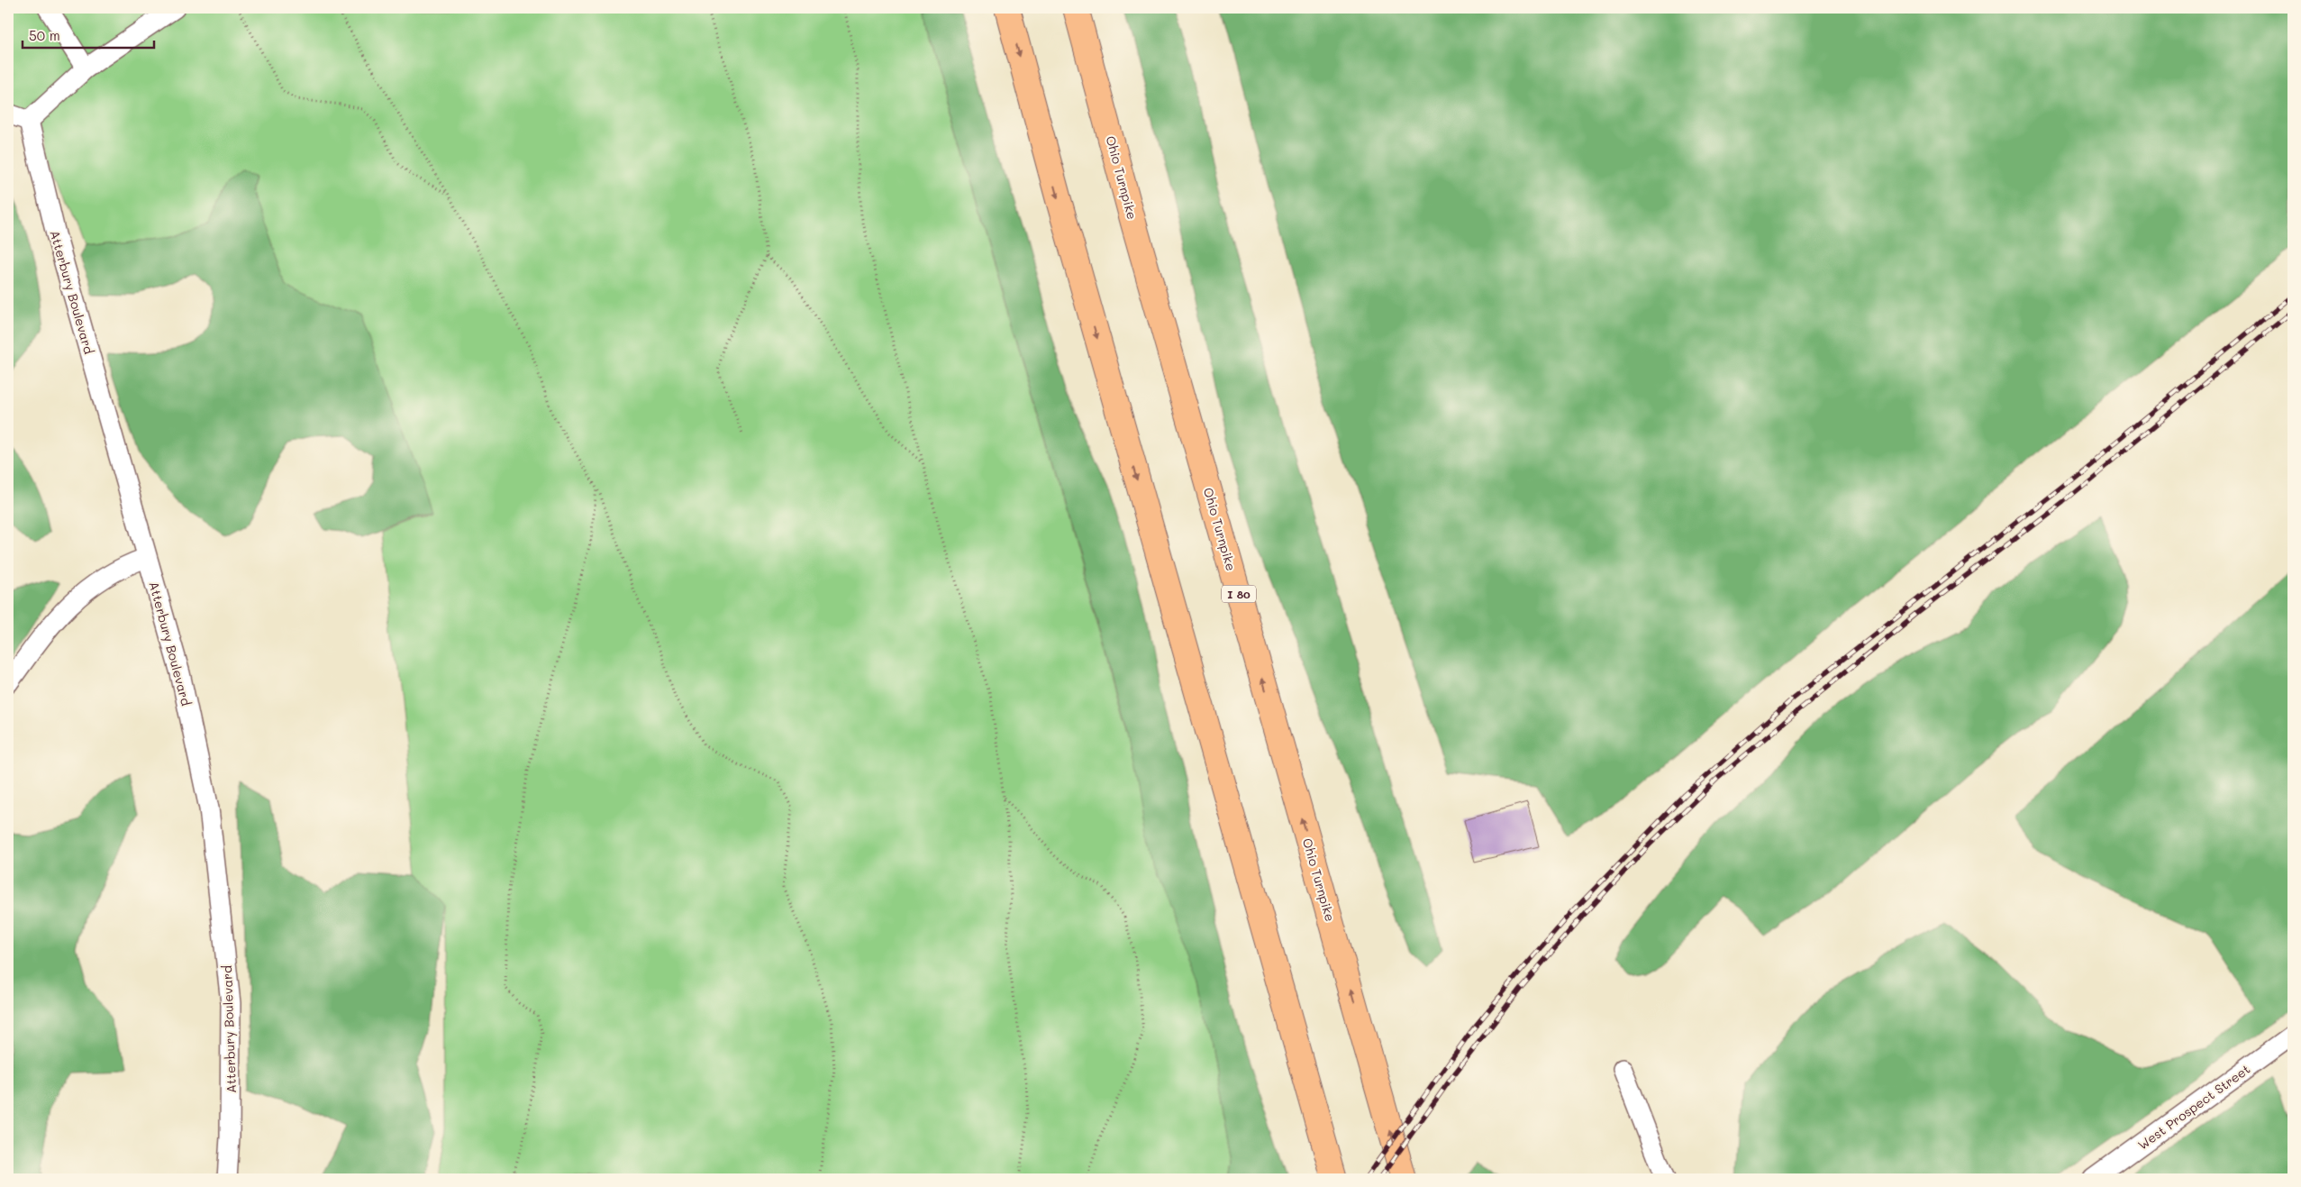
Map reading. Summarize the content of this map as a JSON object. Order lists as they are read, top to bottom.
{
  "streets": {
    "highway": ["Ohio Turnpike", "I 80"],
    "street": ["Atterbury Boulevard", "West Prospect Street"]
  },
  "scale_bar": "50 m"
}
